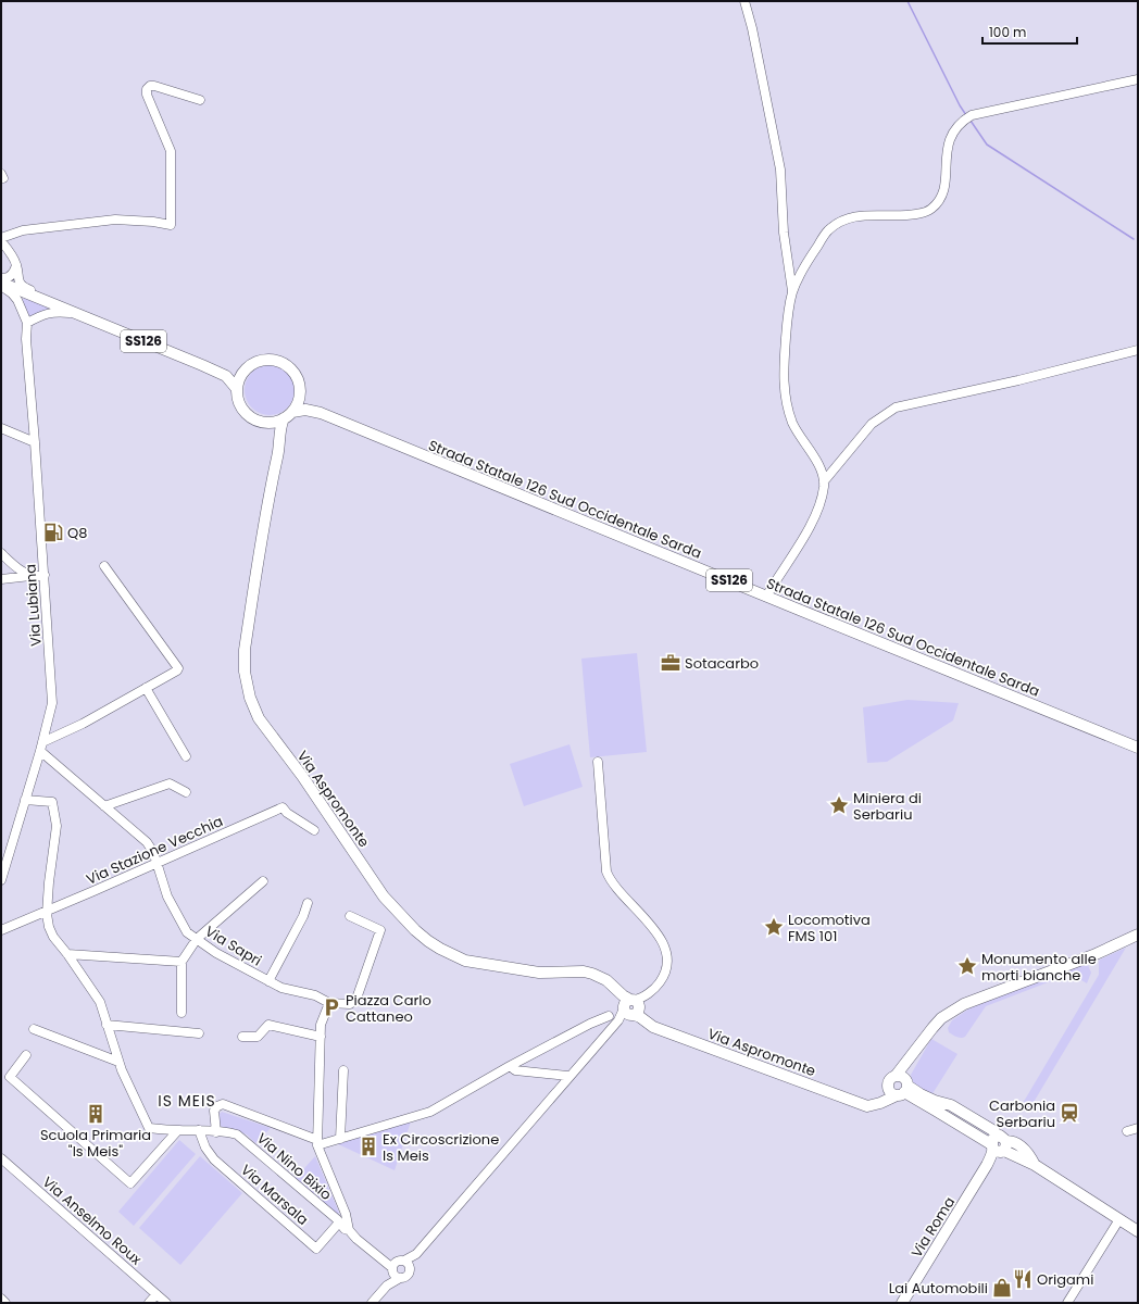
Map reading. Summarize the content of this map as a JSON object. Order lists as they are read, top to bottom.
{
  "streets": {
    "main road": [
      "SS126",
      "Strada Statale 126 Sud Occidentale Sarda",
      "Via Aspromonte",
      "Via Roma"
    ],
    "street": [
      "Via Lubiana",
      "Via Stazione Vecchia",
      "Via Sapri",
      "Via Nino Bixio",
      "Via Marsala",
      "Via Anselmo Roux"
    ]
  },
  "crossings": [
    ["SS126", "Strada Statale 126 Sud Occidentale Sarda"],
    ["SS126", "Via Lubiana"],
    ["SS126", "Via Aspromonte"],
    ["Via Lubiana", "Via Sapri"],
    ["Via Stazione Vecchia", "Via Sapri"],
    ["Via Nino Bixio", "Via Marsala"]
  ],
  "districts": ["IS MEIS"],
  "places": {
    "fuel station": ["Q8"],
    "office": ["Sotacarbo"],
    "place": ["Miniera di Serbariu", "Locomotiva FMS 101", "Monumento alle morti bianche"],
    "parking": ["Piazza Carlo Cattaneo"],
    "station": ["Carbonia Serbariu"],
    "building": ["Scuola Primaria \"Is Meis\"", "Ex Circoscrizione Is Meis"],
    "restaurant": ["Origami"],
    "shop": ["Lai Automobili"]
  },
  "scale_bar": "100 m"
}
